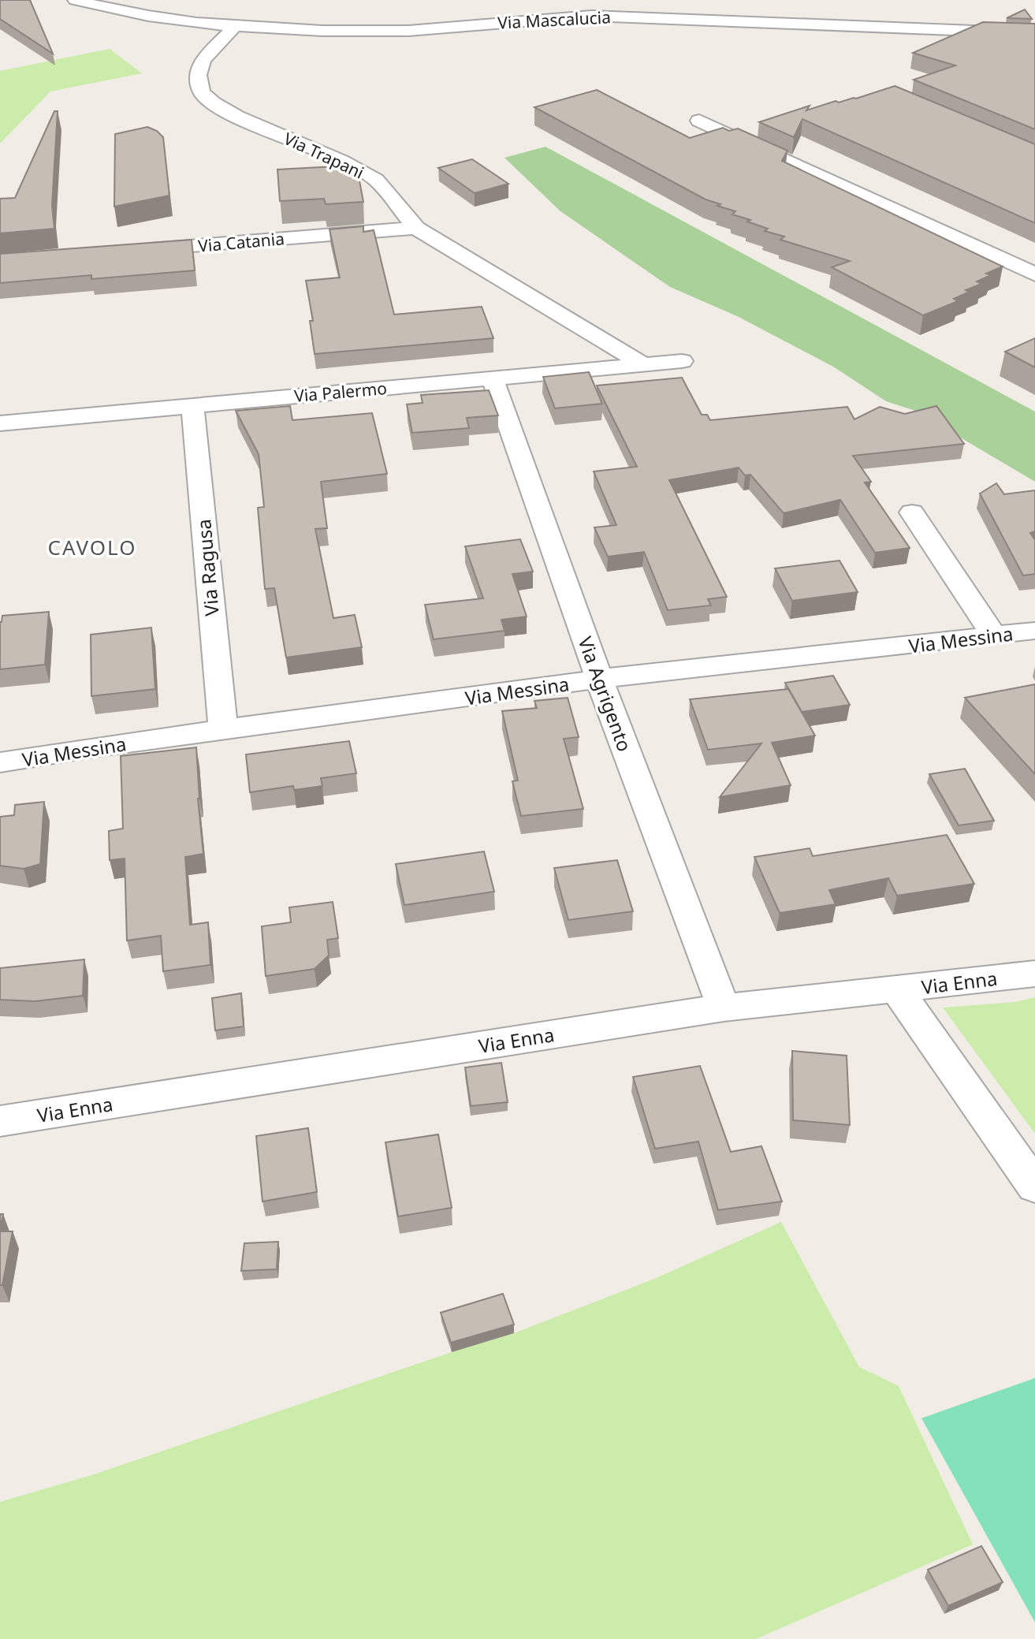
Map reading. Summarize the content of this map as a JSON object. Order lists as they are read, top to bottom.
{
  "streets": {
    "street": [
      "Via Mascalucia",
      "Via Trapani",
      "Via Catania",
      "Via Palermo",
      "Via Ragusa",
      "Via Messina",
      "Via Agrigento",
      "Via Enna"
    ]
  },
  "crossings": [
    ["Via Mascalucia", "Via Trapani"],
    ["Via Trapani", "Via Catania"],
    ["Via Trapani", "Via Palermo"],
    ["Via Palermo", "Via Ragusa"],
    ["Via Palermo", "Via Agrigento"],
    ["Via Ragusa", "Via Messina"],
    ["Via Messina", "Via Agrigento"],
    ["Via Agrigento", "Via Enna"]
  ],
  "districts": ["CAVOLO"]
}
